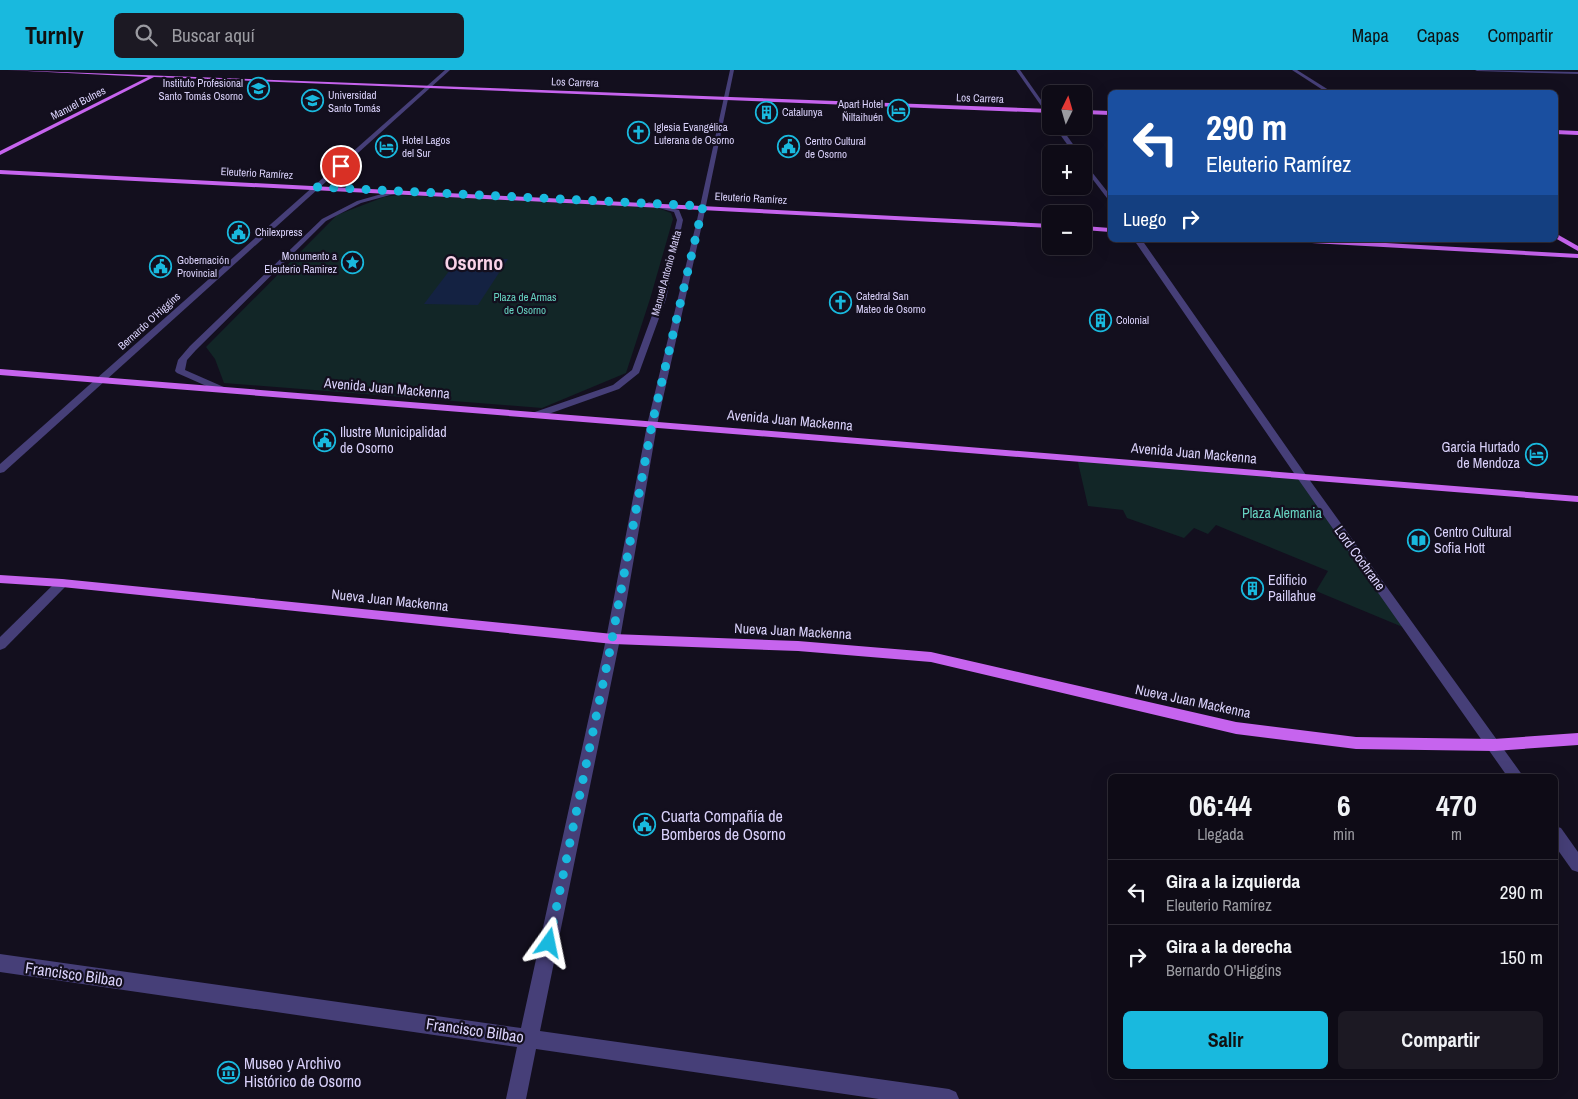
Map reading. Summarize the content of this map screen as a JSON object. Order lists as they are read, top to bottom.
{
  "streets": {
    "main road": [
      "Los Carrera",
      "Manuel Bulnes",
      "Eleuterio Ramírez",
      "Avenida Juan Mackenna",
      "Nueva Juan Mackenna"
    ],
    "street": [
      "Manuel Antonio Matta",
      "Bernardo O'Higgins",
      "Lord Cochrane",
      "Francisco Bilbao"
    ]
  },
  "crossings": [
    ["Los Carrera", "Manuel Bulnes"],
    ["Los Carrera", "Manuel Antonio Matta"],
    ["Los Carrera", "Bernardo O'Higgins"],
    ["Eleuterio Ramírez", "Manuel Antonio Matta"],
    ["Eleuterio Ramírez", "Bernardo O'Higgins"],
    ["Manuel Antonio Matta", "Avenida Juan Mackenna"],
    ["Manuel Antonio Matta", "Nueva Juan Mackenna"],
    ["Manuel Antonio Matta", "Francisco Bilbao"],
    ["Bernardo O'Higgins", "Avenida Juan Mackenna"],
    ["Avenida Juan Mackenna", "Lord Cochrane"],
    ["Lord Cochrane", "Nueva Juan Mackenna"]
  ],
  "districts": ["Osorno"],
  "parks": ["Plaza de Armas de Osorno", "Plaza Alemania"],
  "places": {
    "school or university": ["Instituto Profesional Santo Tomás Osorno", "Universidad Santo Tomás"],
    "hotel": ["Apart Hotel Ñiltaihuén", "Hotel Lagos del Sur", "Garcia Hurtado de Mendoza"],
    "building": ["Catalunya", "Colonial", "Edificio Paillahue"],
    "church": ["Iglesia Evangélica Luterana de Osorno", "Catedral San Mateo de Osorno"],
    "public building": [
      "Centro Cultural de Osorno",
      "Chilexpress",
      "Gobernación Provincial",
      "Ilustre Municipalidad de Osorno",
      "Cuarta Compañía de Bomberos de Osorno"
    ],
    "place": ["Monumento a Eleuterio Ramirez"],
    "library": ["Centro Cultural Sofia Hott"],
    "museum": ["Museo y Archivo Histórico de Osorno"]
  },
  "north": "top",
  "page": {
    "header": "Turnly",
    "search": "Buscar aquí",
    "nav": ["Mapa", "Capas", "Compartir"],
    "map_buttons": ["+", "−"],
    "turn": ["290 m", "Eleuterio Ramírez"],
    "then": "Luego",
    "eta": [
      "06:44",
      "Llegada",
      "6",
      "min",
      "470",
      "m"
    ],
    "list": [
      {
        "name": "Gira a la izquierda",
        "note": "Eleuterio Ramírez",
        "value": "290 m"
      },
      {
        "name": "Gira a la derecha",
        "note": "Bernardo O'Higgins",
        "value": "150 m"
      }
    ],
    "buttons": ["Salir", "Compartir"]
  }
}
